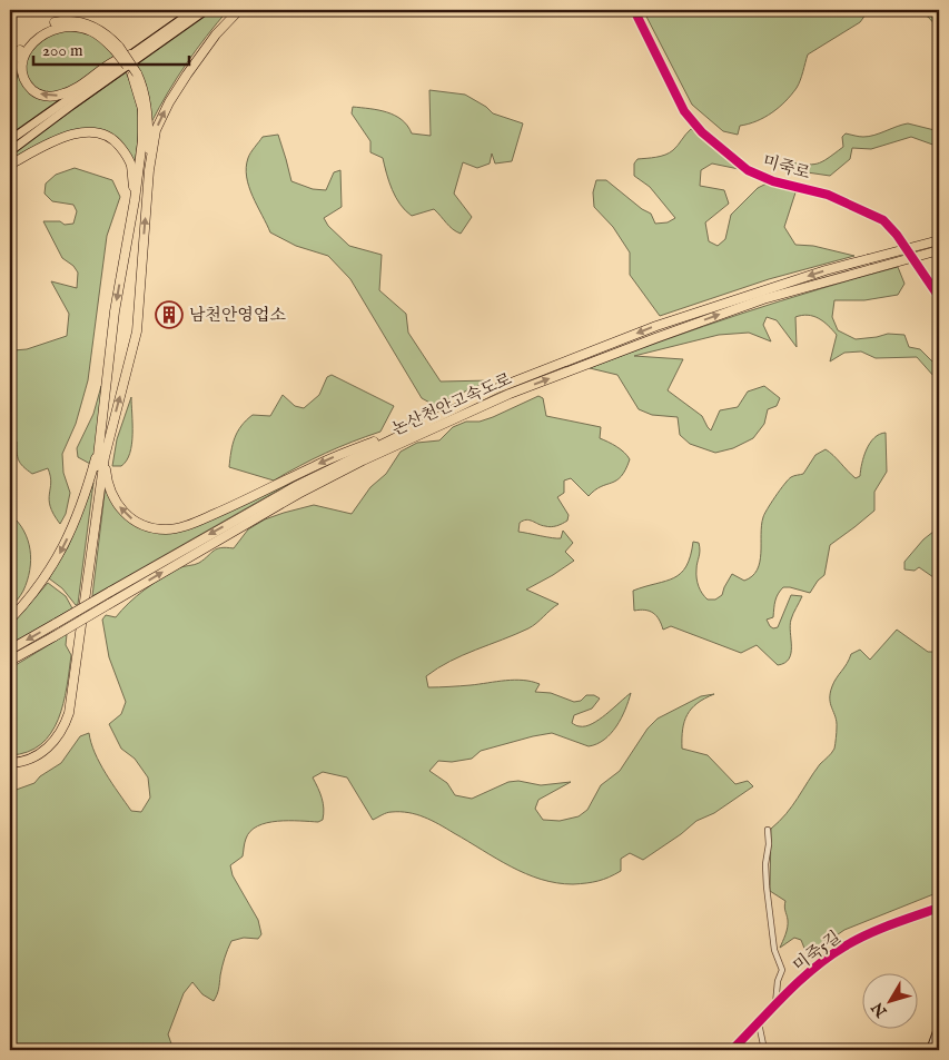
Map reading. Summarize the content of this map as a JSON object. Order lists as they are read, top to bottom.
{
  "streets": {
    "highway": ["논산천안고속도로"],
    "street": ["미죽로", "미죽5길"]
  },
  "places": {
    "building": ["남천안영업소"]
  },
  "scale_bar": "200 m",
  "north": "bottom left"
}
